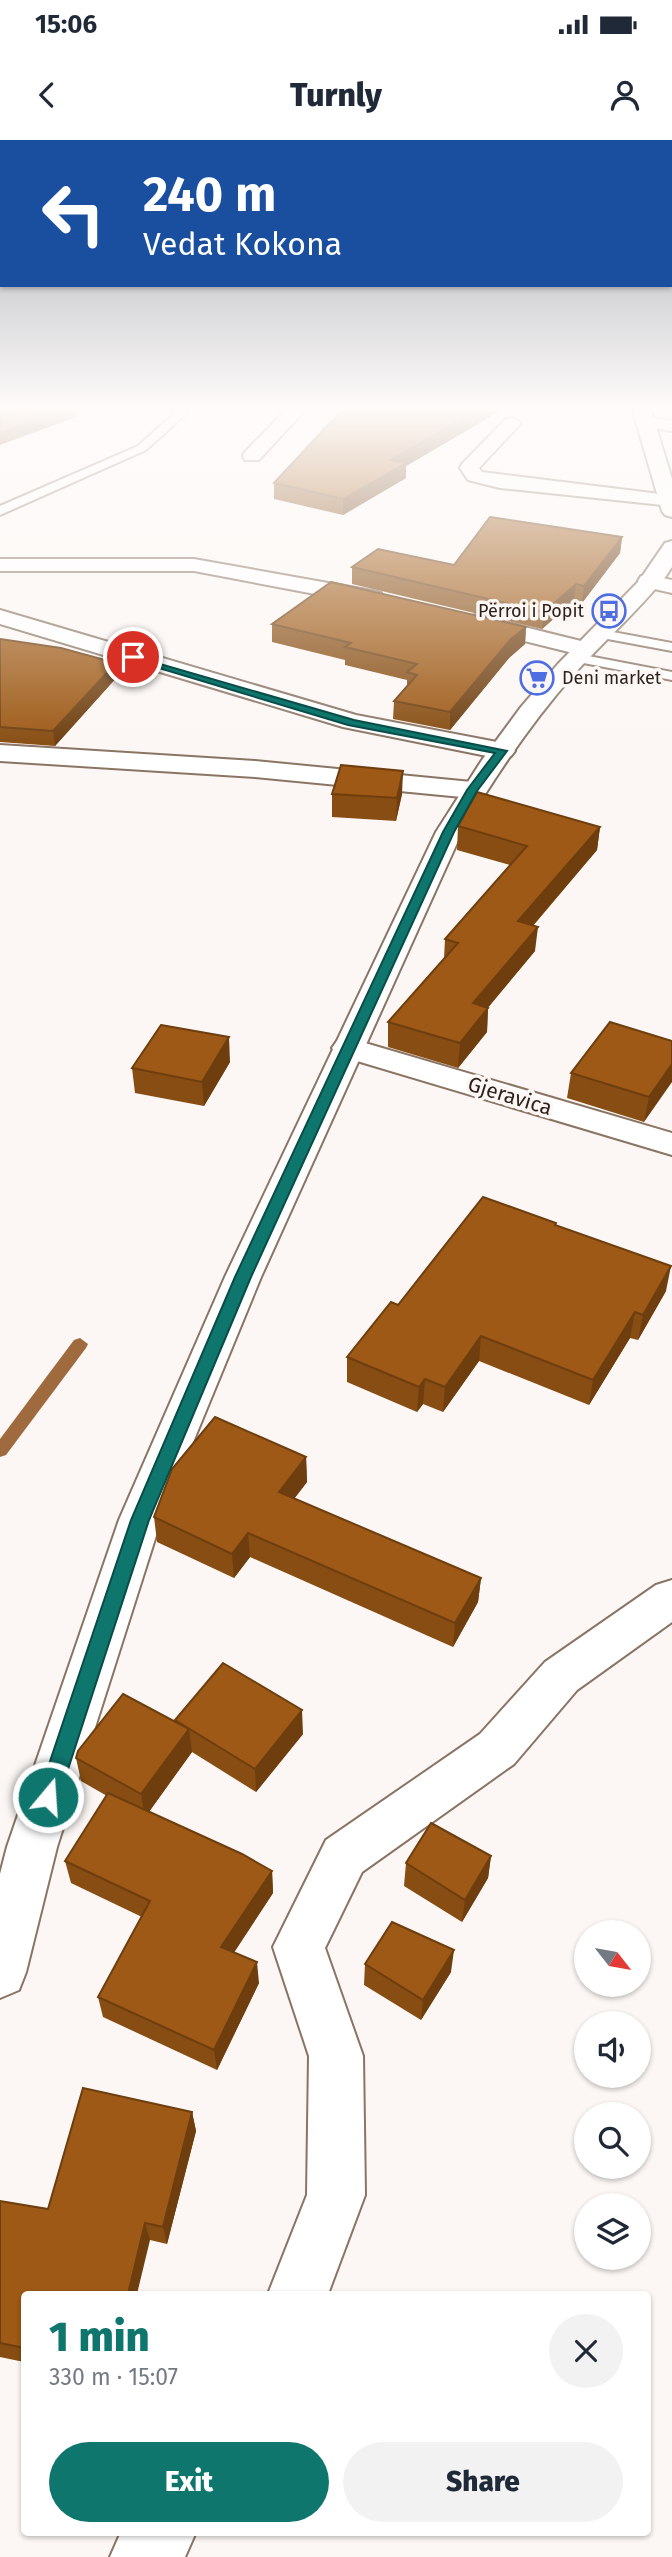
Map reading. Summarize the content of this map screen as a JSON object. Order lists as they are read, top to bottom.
{
  "streets": {
    "street": ["Gjeravica"]
  },
  "places": {
    "bus stop": ["Përroi i Popit"],
    "supermarket": ["Deni market"]
  },
  "north": "bottom right",
  "page": {
    "status": "15:06",
    "header": "Turnly",
    "turn": ["240 m", "Vedat Kokona"],
    "heading": ["1 min", "330 m · 15:07"],
    "buttons": ["Exit", "Share"]
  }
}
